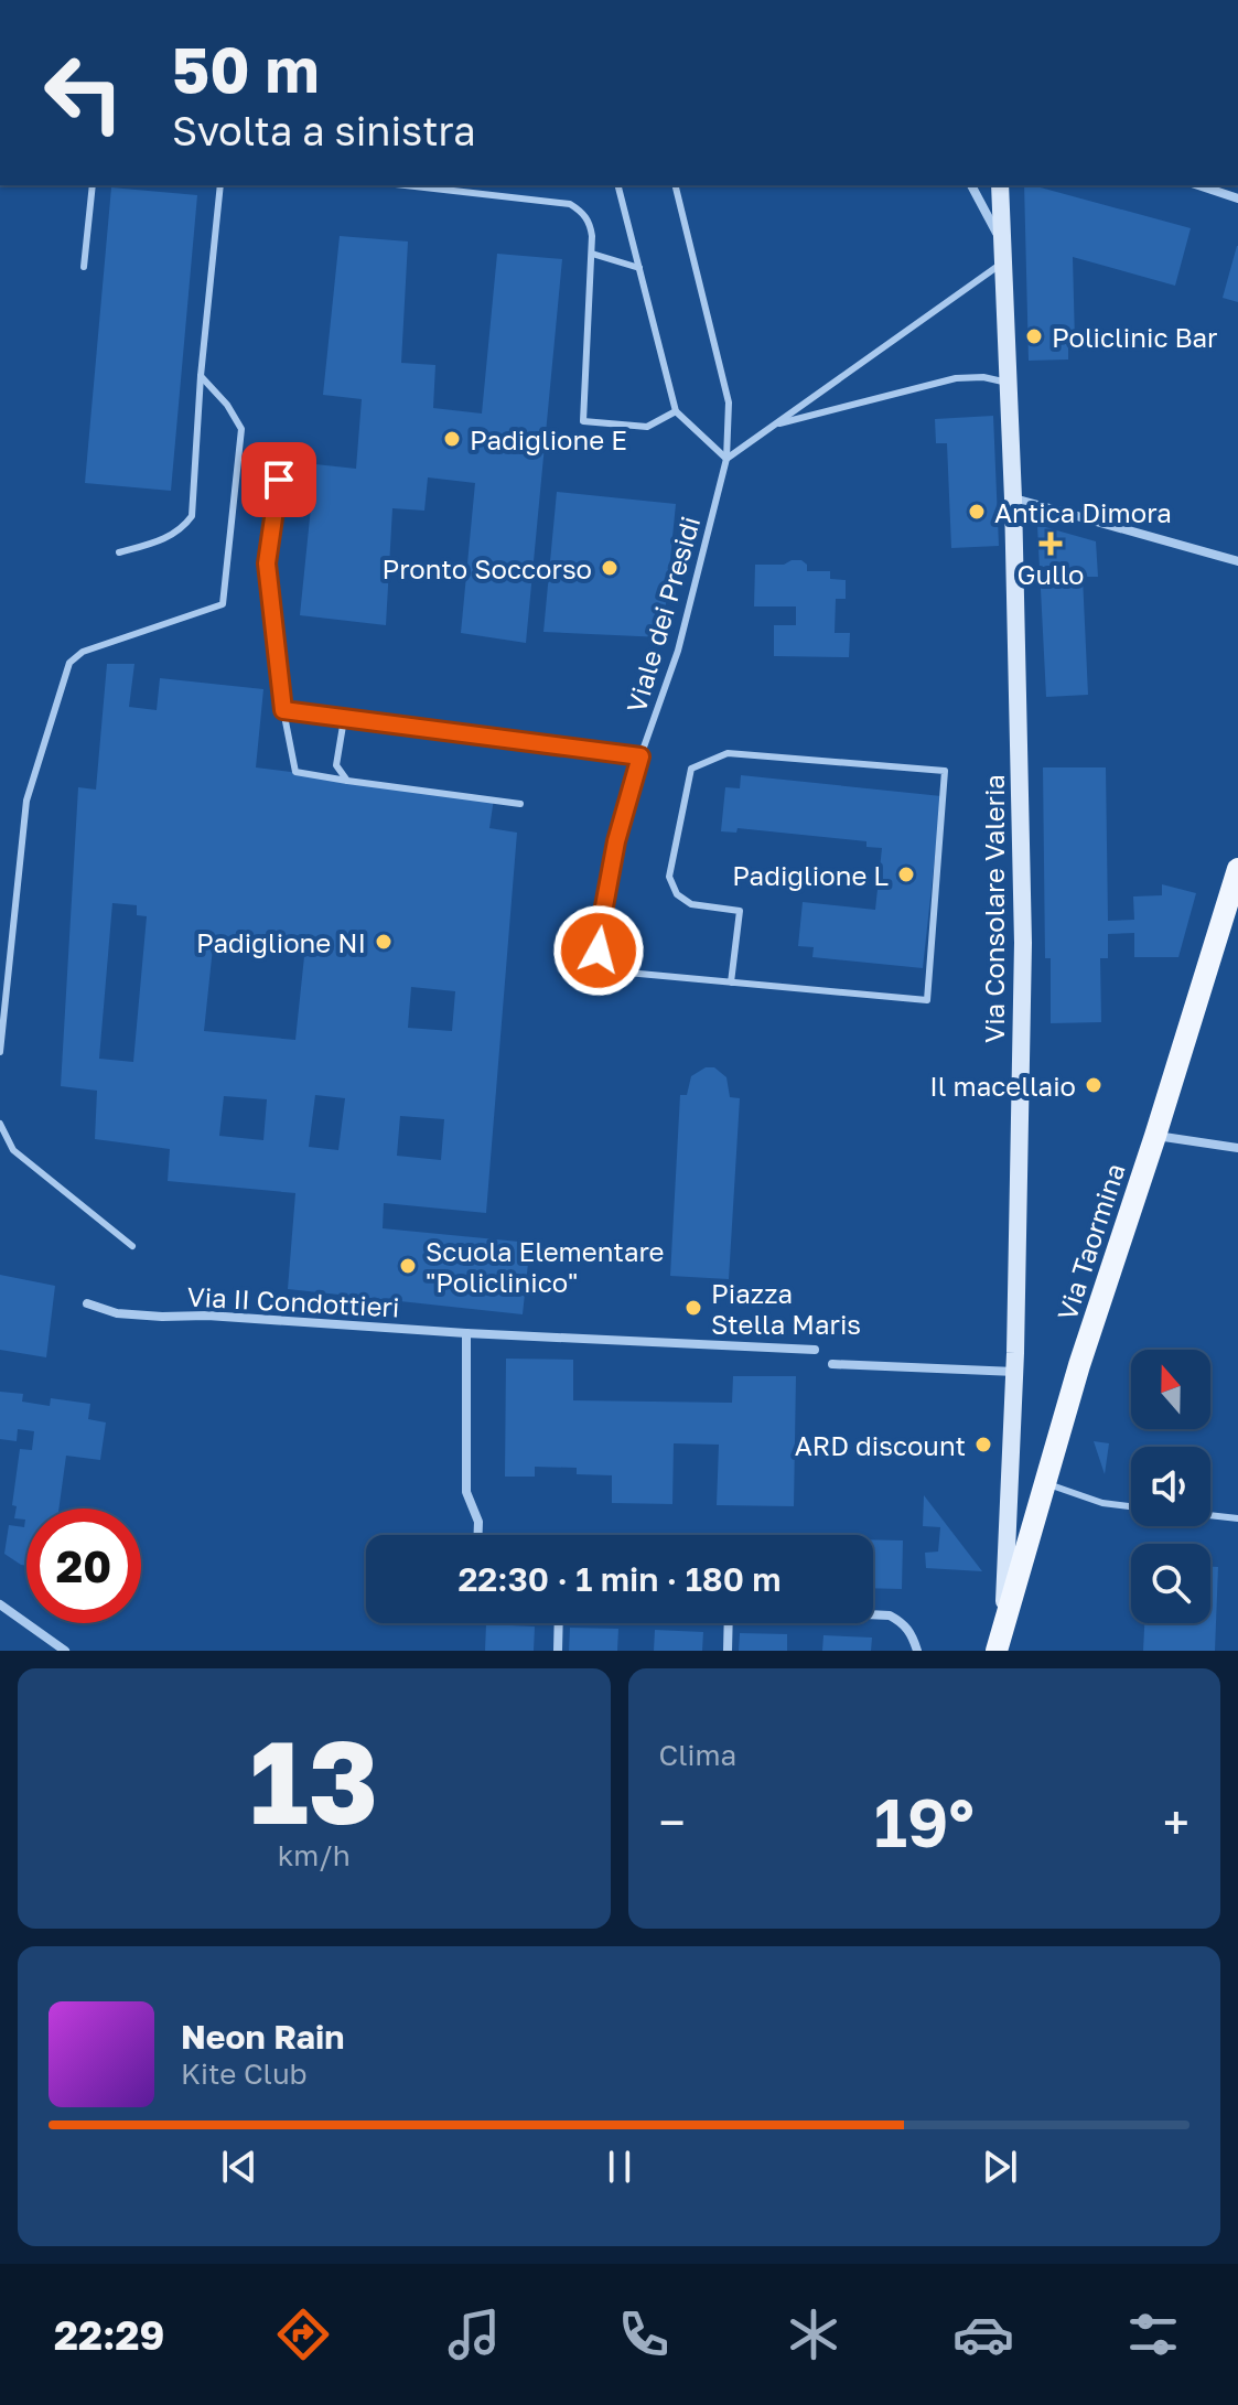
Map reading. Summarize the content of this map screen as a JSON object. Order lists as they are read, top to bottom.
{
  "streets": {
    "main road": ["Via Consolare Valeria", "Via Taormina"],
    "street": ["Via II Condottieri"],
    "lane": ["Viale dei Presidi"]
  },
  "crossings": [
    ["Via Consolare Valeria", "Via Taormina"]
  ],
  "places": {
    "other": [
      "Policlinic Bar",
      "Padiglione E",
      "Antica Dimora",
      "Pronto Soccorso",
      "Padiglione L",
      "Padiglione NI",
      "Il macellaio",
      "Scuola Elementare \"Policlinico\"",
      "Piazza Stella Maris",
      "ARD discount"
    ],
    "health": ["Gullo"]
  },
  "north": "top",
  "page": {
    "turn": ["50 m", "Svolta a sinistra"],
    "limit": "20",
    "trip": "22:30 · 1 min · 180 m",
    "tile": [
      ["13", "km/h"],
      "Clima"
    ],
    "heat": ["−", "19°", "+"],
    "song": ["Neon Rain", "Kite Club"],
    "tabs": "22:29"
  }
}
